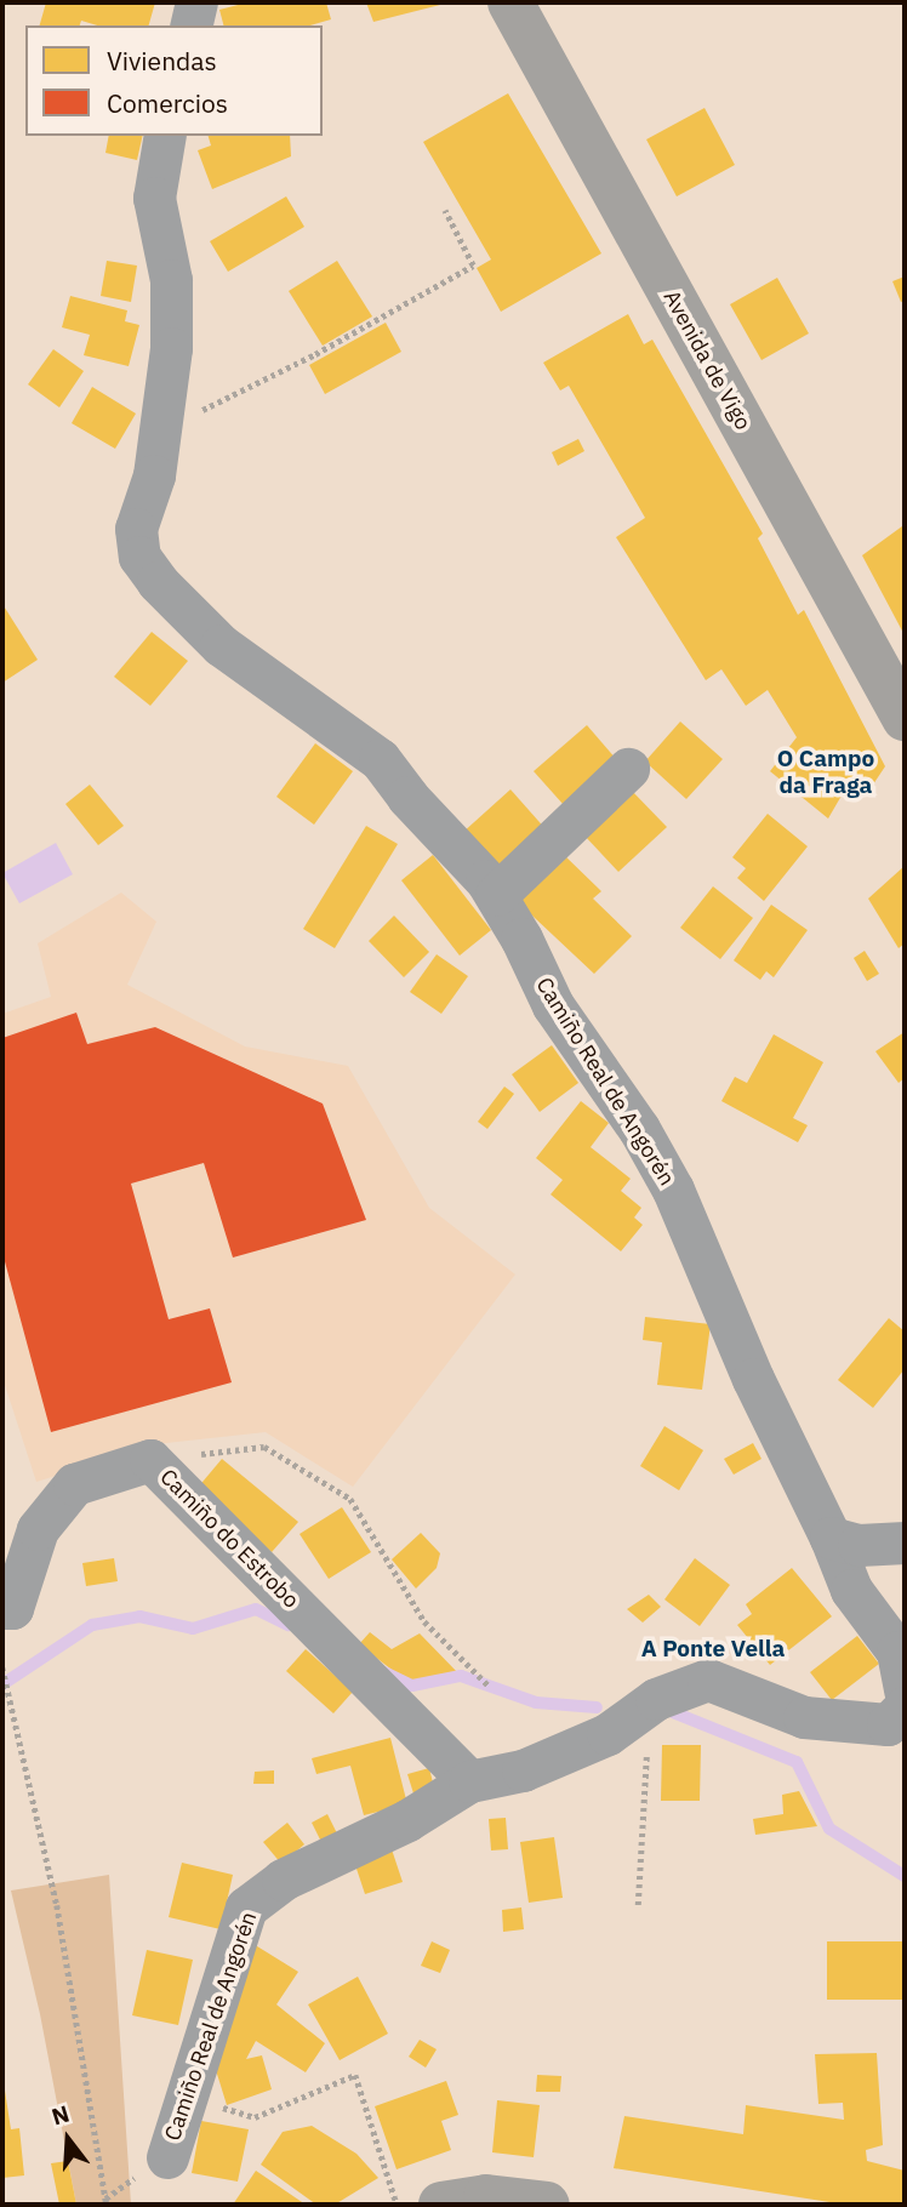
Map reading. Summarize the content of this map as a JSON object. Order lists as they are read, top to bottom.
{
  "streets": {
    "main road": ["Avenida de Vigo"],
    "street": ["Camiño Real de Angorén", "Camiño do Estrobo"]
  },
  "crossings": [
    ["Camiño Real de Angorén", "Camiño do Estrobo"]
  ],
  "districts": ["O Campo da Fraga", "A Ponte Vella"],
  "legend": ["Viviendas", "Comercios"],
  "north": "top"
}
